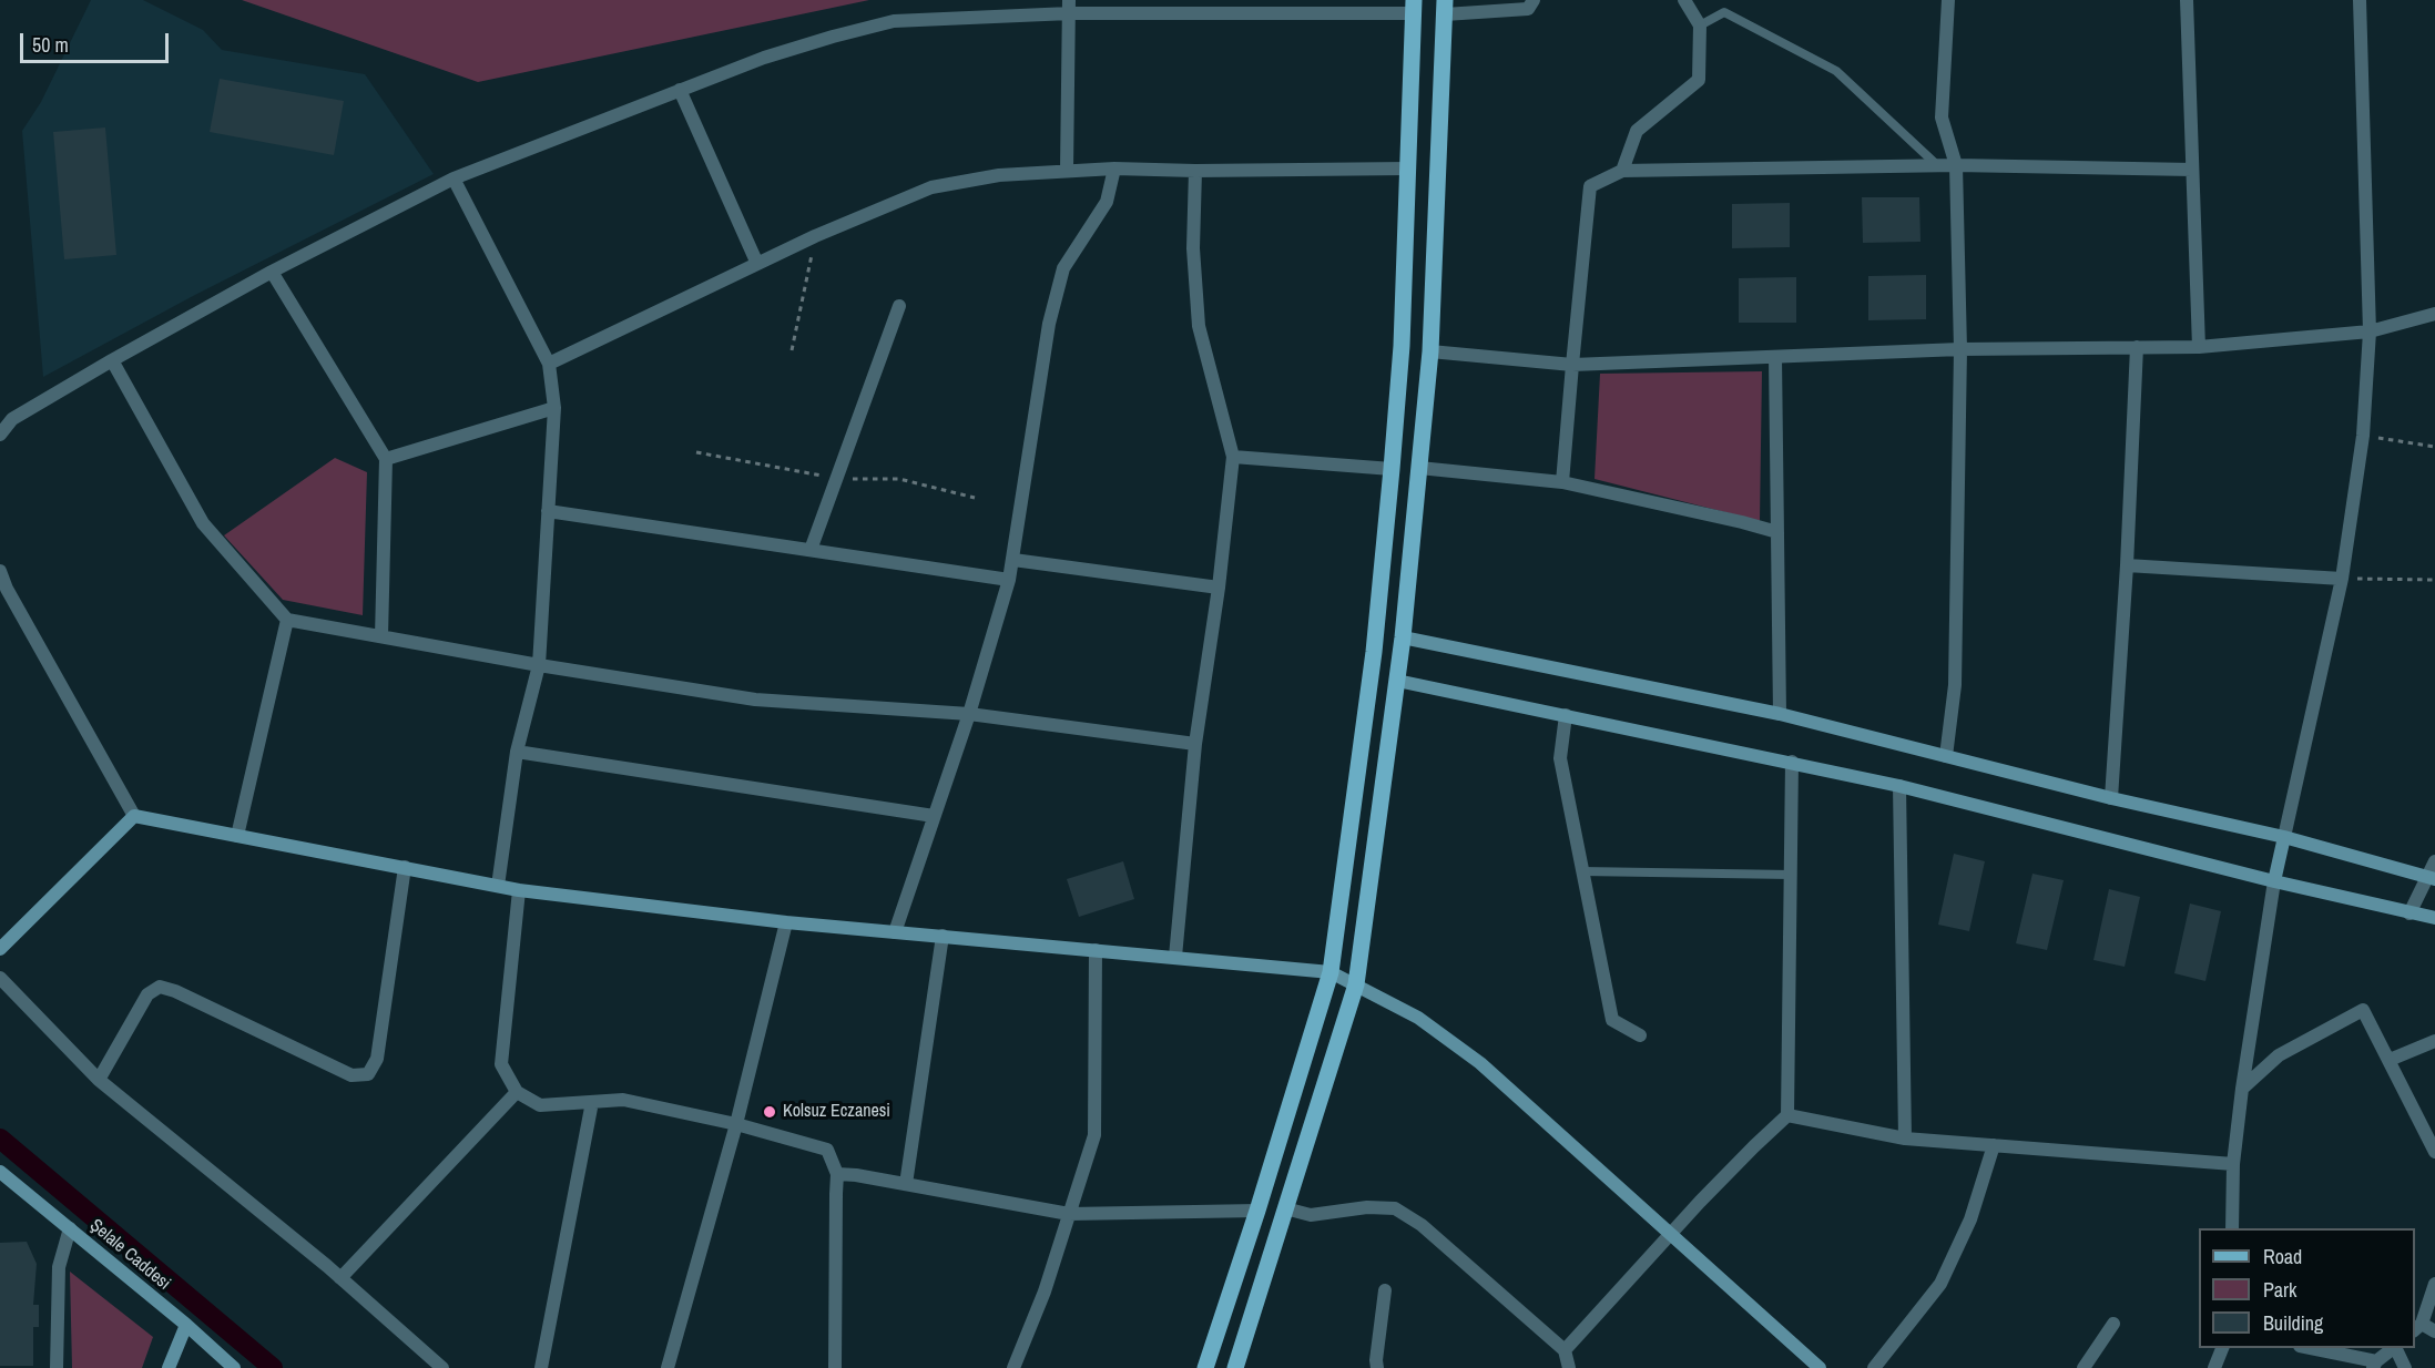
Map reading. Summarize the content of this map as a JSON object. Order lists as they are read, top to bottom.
{
  "streets": {
    "street": ["Şelale Caddesi"]
  },
  "places": ["Kolsuz Eczanesi"],
  "legend": ["Road", "Park", "Building"],
  "scale_bar": "50 m"
}
